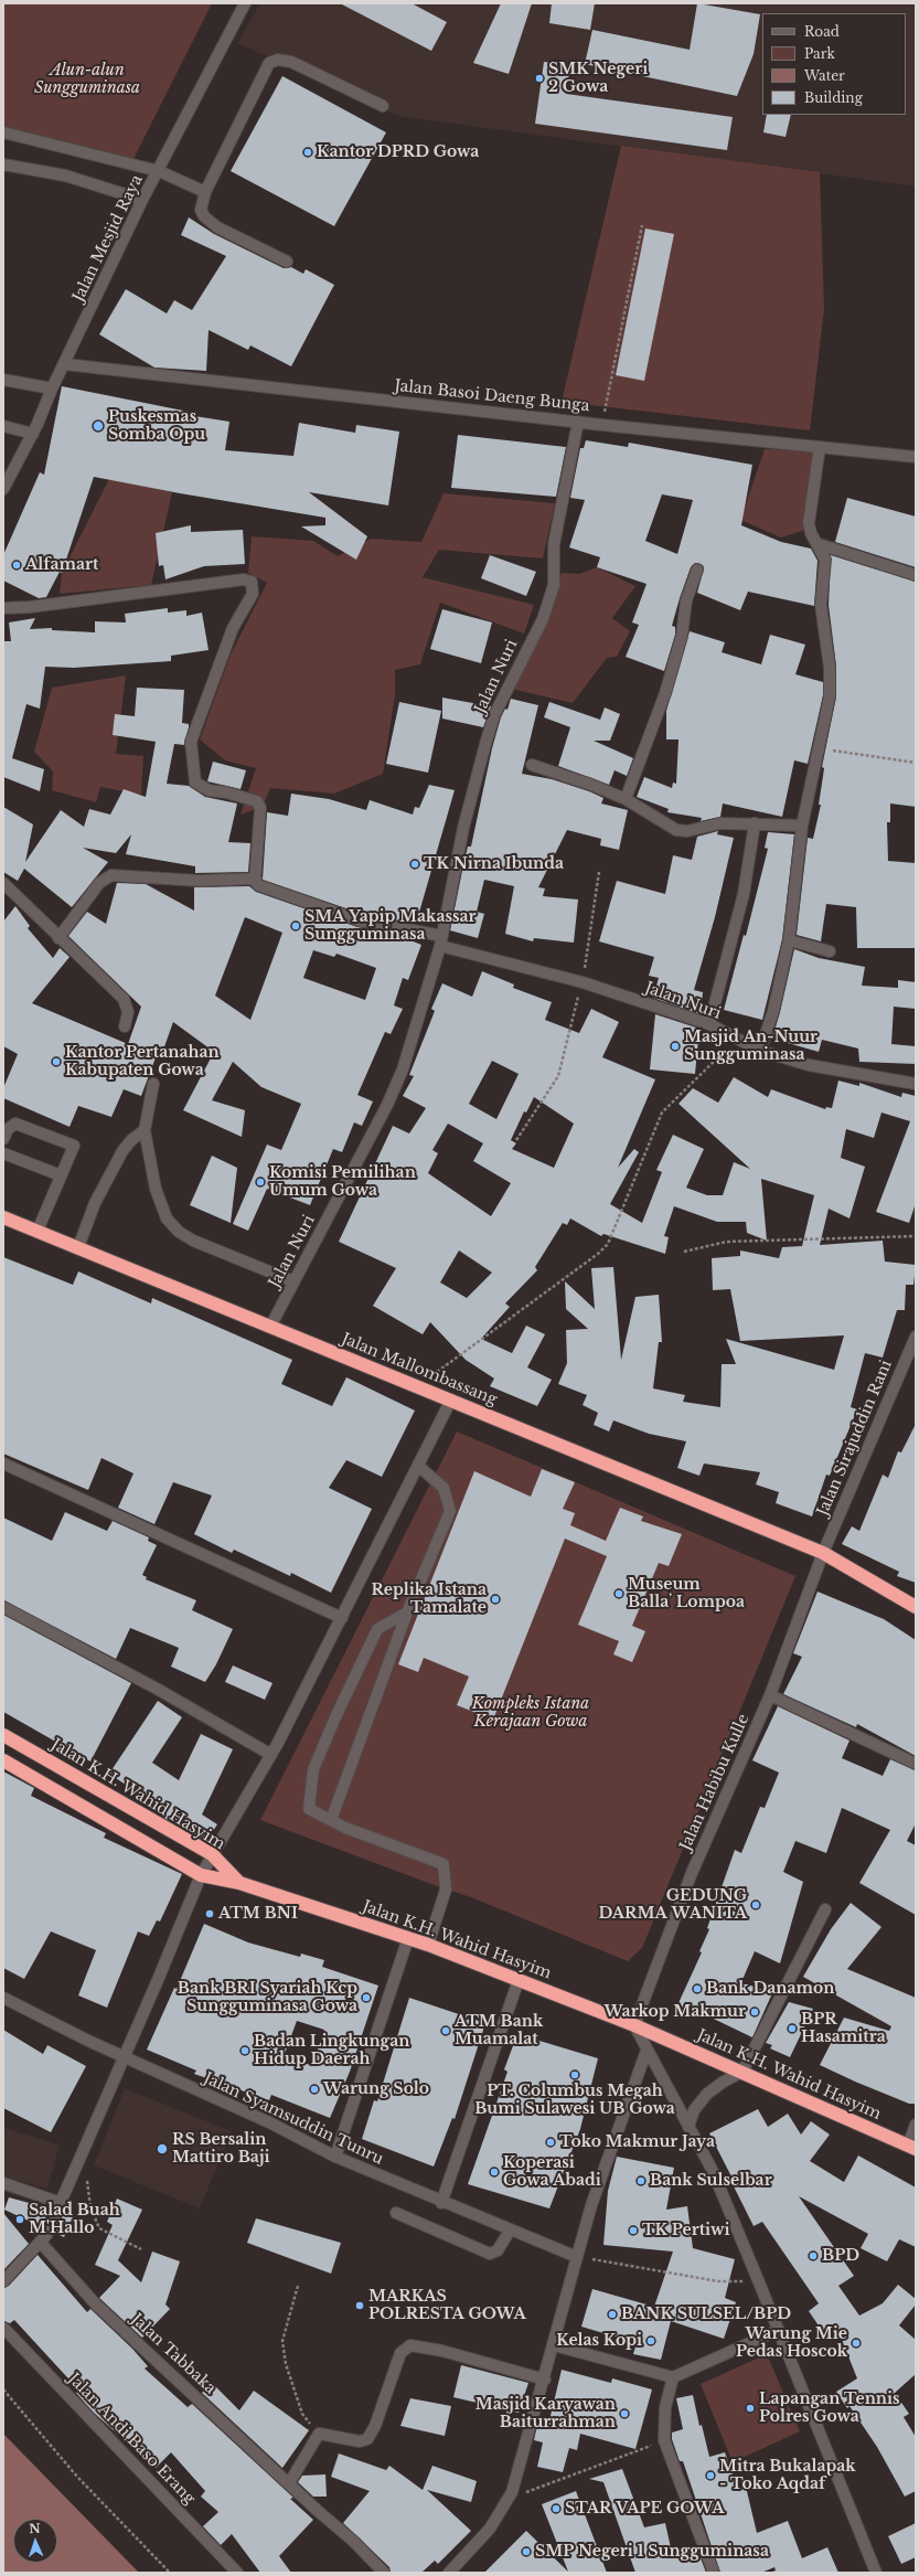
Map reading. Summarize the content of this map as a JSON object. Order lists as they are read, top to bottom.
{
  "streets": {
    "highway": ["Jalan Mallombassang", "Jalan K.H. Wahid Hasyim"],
    "street": [
      "Jalan Mesjid Raya",
      "Jalan Basoi Daeng Bunga",
      "Jalan Nuri",
      "Jalan Sirajuddin Rani",
      "Jalan Habibu Kulle",
      "Jalan Syamsuddin Tunru",
      "Jalan Tabbaka",
      "Jalan Andi Baso Erang"
    ]
  },
  "crossings": [
    ["Jalan Mesjid Raya", "Jalan Basoi Daeng Bunga"],
    ["Jalan Basoi Daeng Bunga", "Jalan Nuri"],
    ["Jalan Nuri", "Jalan Mallombassang"],
    ["Jalan Mallombassang", "Jalan Sirajuddin Rani"],
    ["Jalan Mallombassang", "Jalan Habibu Kulle"],
    ["Jalan Sirajuddin Rani", "Jalan Habibu Kulle"],
    ["Jalan Habibu Kulle", "Jalan K.H. Wahid Hasyim"]
  ],
  "parks": ["Alun-alun Sungguminasa", "Kompleks Istana Kerajaan Gowa"],
  "places": [
    "SMK Negeri 2 Gowa",
    "Kantor DPRD Gowa",
    "Puskesmas Somba Opu",
    "Alfamart",
    "TK Nirna Ibunda",
    "SMA Yapip Makassar Sungguminasa",
    "Masjid An-Nuur Sungguminasa",
    "Kantor Pertanahan Kabupaten Gowa",
    "Komisi Pemilihan Umum Gowa",
    "Museum Ballaʼ Lompoa",
    "Replika Istana Tamalate",
    "GEDUNG DARMA WANITA",
    "ATM BNI",
    "Bank Danamon",
    "Bank BRI Syariah Kcp Sungguminasa Gowa",
    "Warkop Makmur",
    "BPR Hasamitra",
    "ATM Bank Muamalat",
    "Badan Lingkungan Hidup Daerah",
    "PT. Columbus Megah Bumi Sulawesi UB Gowa",
    "Warung Solo",
    "Toko Makmur Jaya",
    "RS Bersalin Mattiro Baji",
    "Koperasi Gowa Abadi",
    "Bank Sulselbar",
    "Salad Buah M'Hallo",
    "TK Pertiwi",
    "BPD",
    "MARKAS POLRESTA GOWA",
    "BANK SULSEL/BPD",
    "Kelas Kopi",
    "Warung Mie Pedas Hoscok",
    "Lapangan Tennis Polres Gowa",
    "Masjid Karyawan Baiturrahman",
    "Mitra Bukalapak - Toko Aqdaf",
    "STAR VAPE GOWA",
    "SMP Negeri 1 Sungguminasa"
  ],
  "legend": [
    "Road",
    "Park",
    "Water",
    "Building"
  ],
  "north": "top"
}
